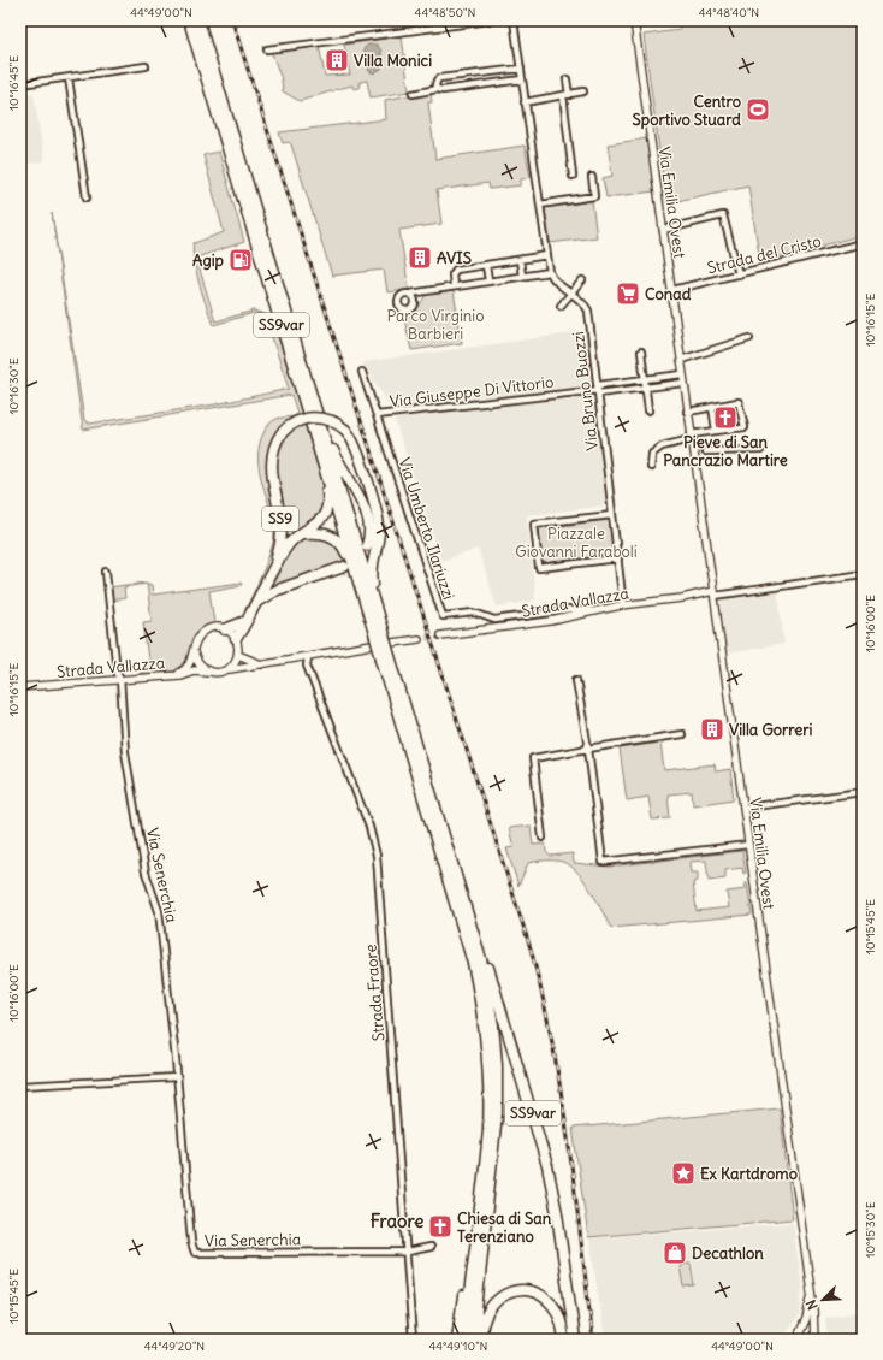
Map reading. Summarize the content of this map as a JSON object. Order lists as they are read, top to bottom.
{
  "streets": {
    "highway": ["SS9var", "SS9"],
    "street": [
      "Via Emilia Ovest",
      "Strada del Cristo",
      "Via Giuseppe Di Vittorio",
      "Via Bruno Buozzi",
      "Via Umberto Ilariuzzi",
      "Strada Vallazza",
      "Via Senerchia",
      "Strada Fraore"
    ]
  },
  "crossings": [
    ["Via Emilia Ovest", "Strada del Cristo"],
    ["Via Emilia Ovest", "Strada Vallazza"],
    ["SS9var", "SS9"],
    ["Via Giuseppe Di Vittorio", "Via Bruno Buozzi"],
    ["Via Giuseppe Di Vittorio", "Via Umberto Ilariuzzi"],
    ["Via Bruno Buozzi", "Strada Vallazza"],
    ["SS9", "Strada Vallazza"],
    ["Via Umberto Ilariuzzi", "Strada Vallazza"],
    ["Strada Vallazza", "Via Senerchia"],
    ["Strada Vallazza", "Strada Fraore"],
    ["Via Senerchia", "Strada Fraore"]
  ],
  "districts": ["Fraore"],
  "parks": ["Parco Virginio Barbieri", "Piazzale Giovanni Faraboli"],
  "places": {
    "building": ["Villa Monici", "AVIS", "Villa Gorreri"],
    "sports": ["Centro Sportivo Stuard"],
    "fuel station": ["Agip"],
    "supermarket": ["Conad"],
    "church": ["Pieve di San Pancrazio Martire", "Chiesa di San Terenziano"],
    "place": ["Ex Kartdromo"],
    "shop": ["Decathlon"]
  },
  "north": "bottom left",
  "coordinates": [
    "44°49'00\"N",
    "44°48'50\"N",
    "44°48'40\"N",
    "10°16'45\"E",
    "10°16'15\"E",
    "10°16'30\"E",
    "10°16'00\"E",
    "10°15'45\"E",
    "10°15'30\"E",
    "44°49'20\"N",
    "44°49'10\"N"
  ]
}
